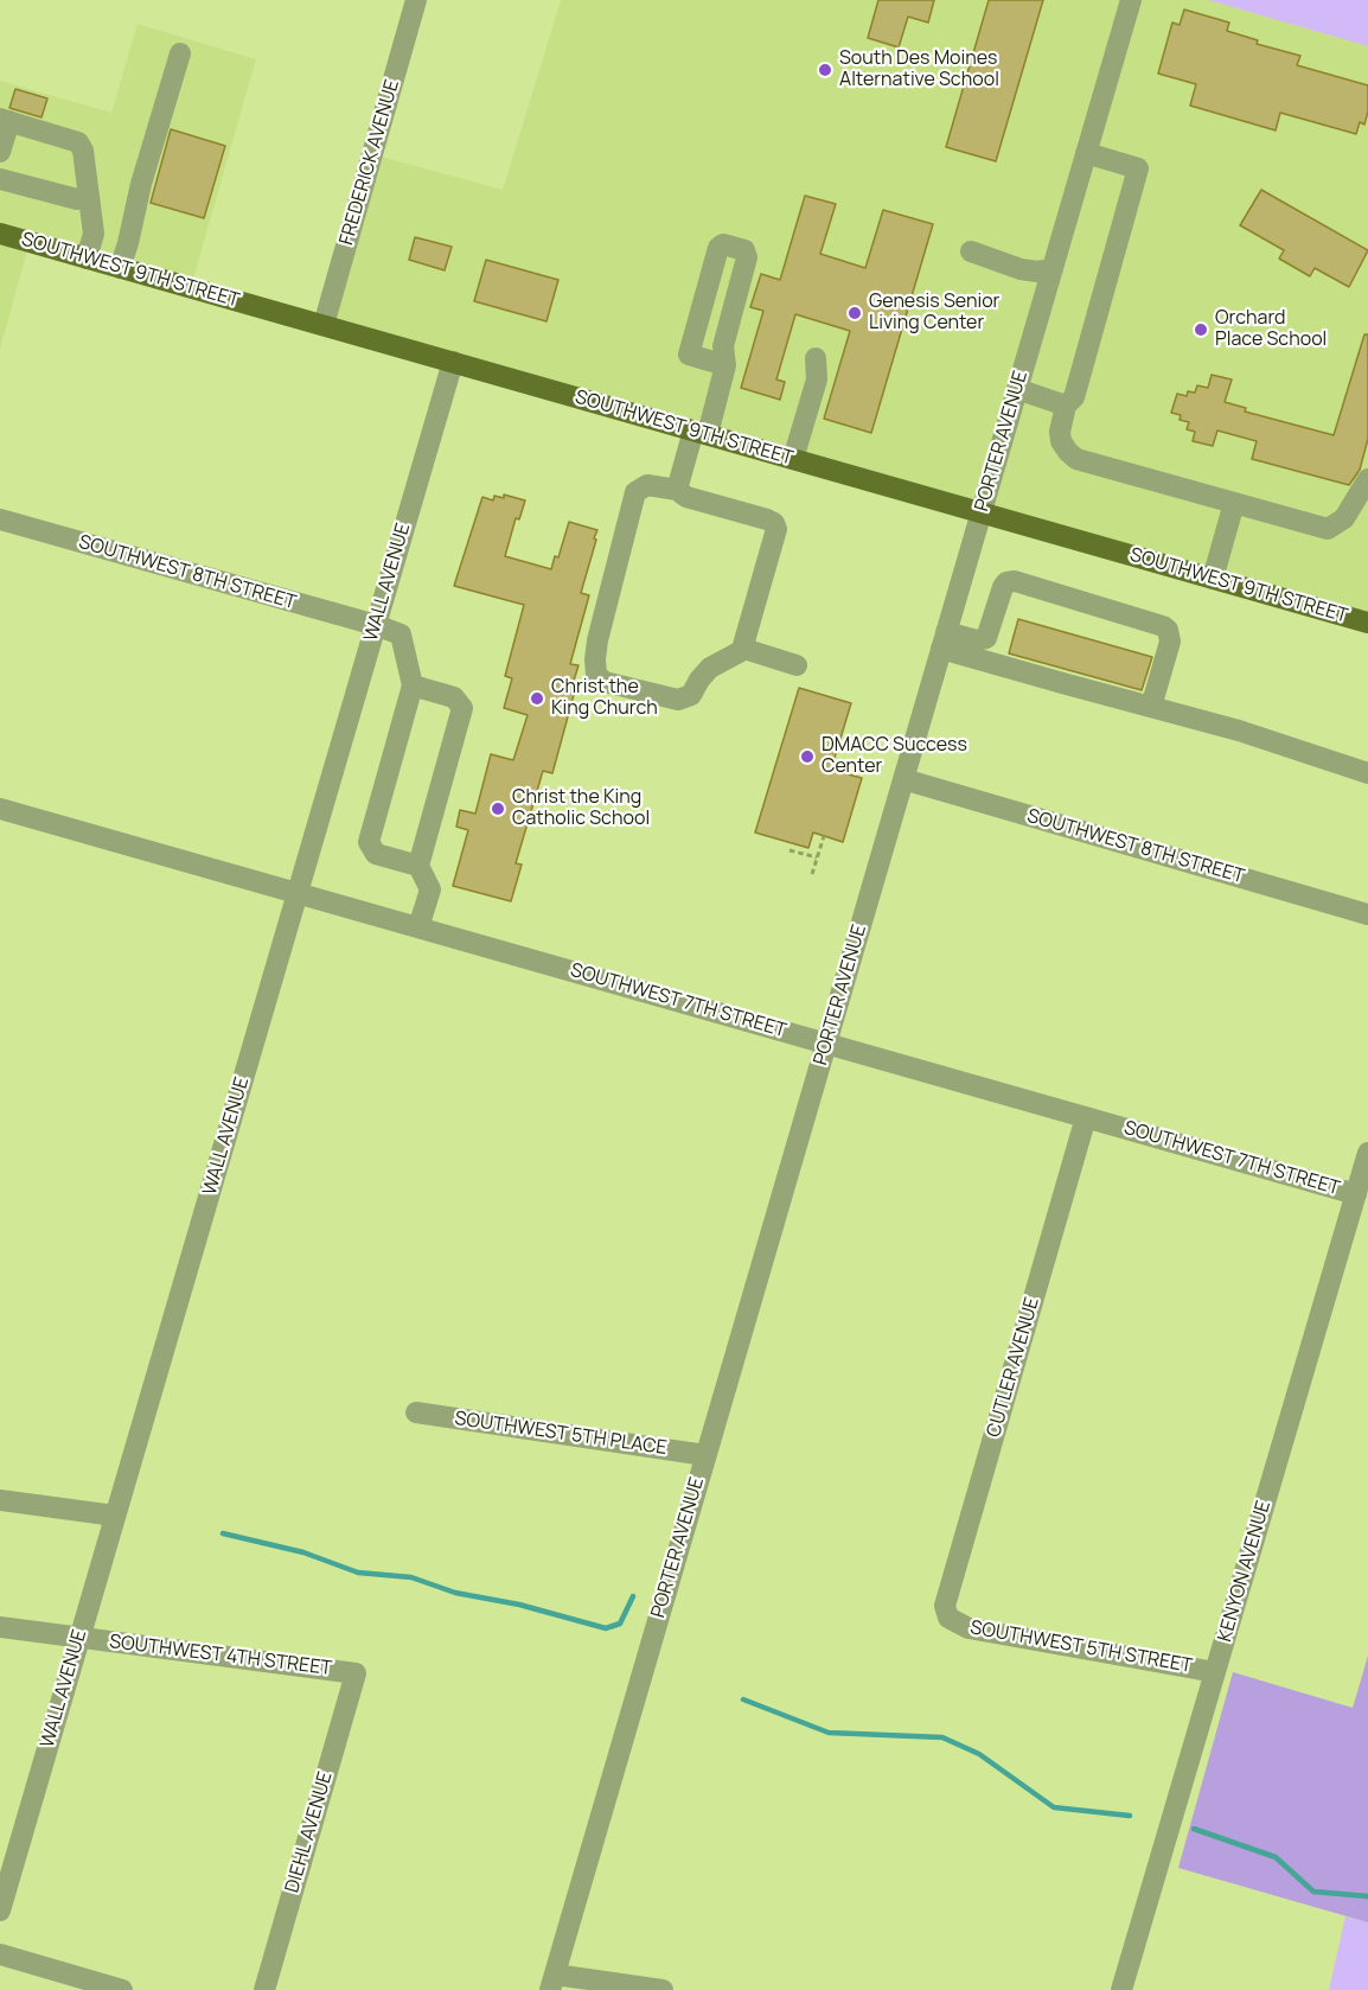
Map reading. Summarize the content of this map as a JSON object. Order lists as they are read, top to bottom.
{
  "streets": {
    "main road": ["SOUTHWEST 9TH STREET"],
    "street": [
      "FREDERICK AVENUE",
      "PORTER AVENUE",
      "SOUTHWEST 8TH STREET",
      "WALL AVENUE",
      "SOUTHWEST 7TH STREET",
      "CUTLER AVENUE",
      "SOUTHWEST 5TH PLACE",
      "KENYON AVENUE",
      "SOUTHWEST 5TH STREET",
      "SOUTHWEST 4TH STREET",
      "DIEHL AVENUE"
    ]
  },
  "crossings": [
    ["FREDERICK AVENUE", "SOUTHWEST 9TH STREET"],
    ["SOUTHWEST 9TH STREET", "PORTER AVENUE"],
    ["SOUTHWEST 9TH STREET", "WALL AVENUE"],
    ["PORTER AVENUE", "SOUTHWEST 8TH STREET"],
    ["PORTER AVENUE", "SOUTHWEST 7TH STREET"],
    ["PORTER AVENUE", "SOUTHWEST 5TH PLACE"],
    ["SOUTHWEST 8TH STREET", "WALL AVENUE"],
    ["WALL AVENUE", "SOUTHWEST 7TH STREET"],
    ["WALL AVENUE", "SOUTHWEST 4TH STREET"],
    ["SOUTHWEST 7TH STREET", "CUTLER AVENUE"],
    ["SOUTHWEST 7TH STREET", "KENYON AVENUE"],
    ["CUTLER AVENUE", "SOUTHWEST 5TH STREET"],
    ["KENYON AVENUE", "SOUTHWEST 5TH STREET"],
    ["SOUTHWEST 4TH STREET", "DIEHL AVENUE"]
  ],
  "places": [
    "South Des Moines Alternative School",
    "Genesis Senior Living Center",
    "Orchard Place School",
    "Christ the King Church",
    "DMACC Success Center",
    "Christ the King Catholic School"
  ]
}
